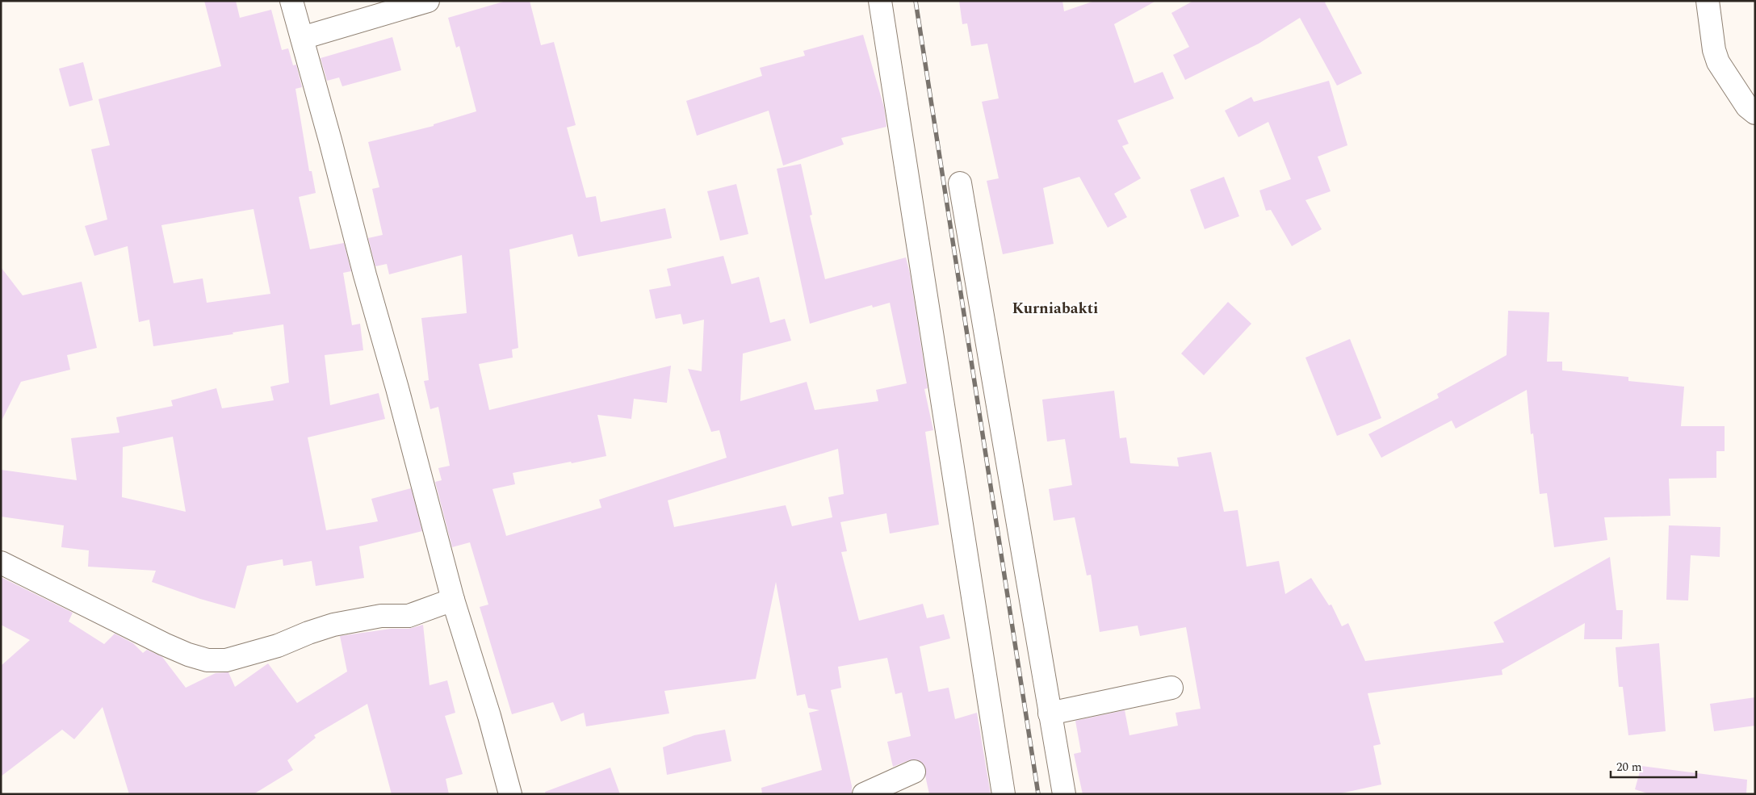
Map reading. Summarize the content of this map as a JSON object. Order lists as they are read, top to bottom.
{
  "districts": ["Kurniabakti"],
  "scale_bar": "20 m"
}
